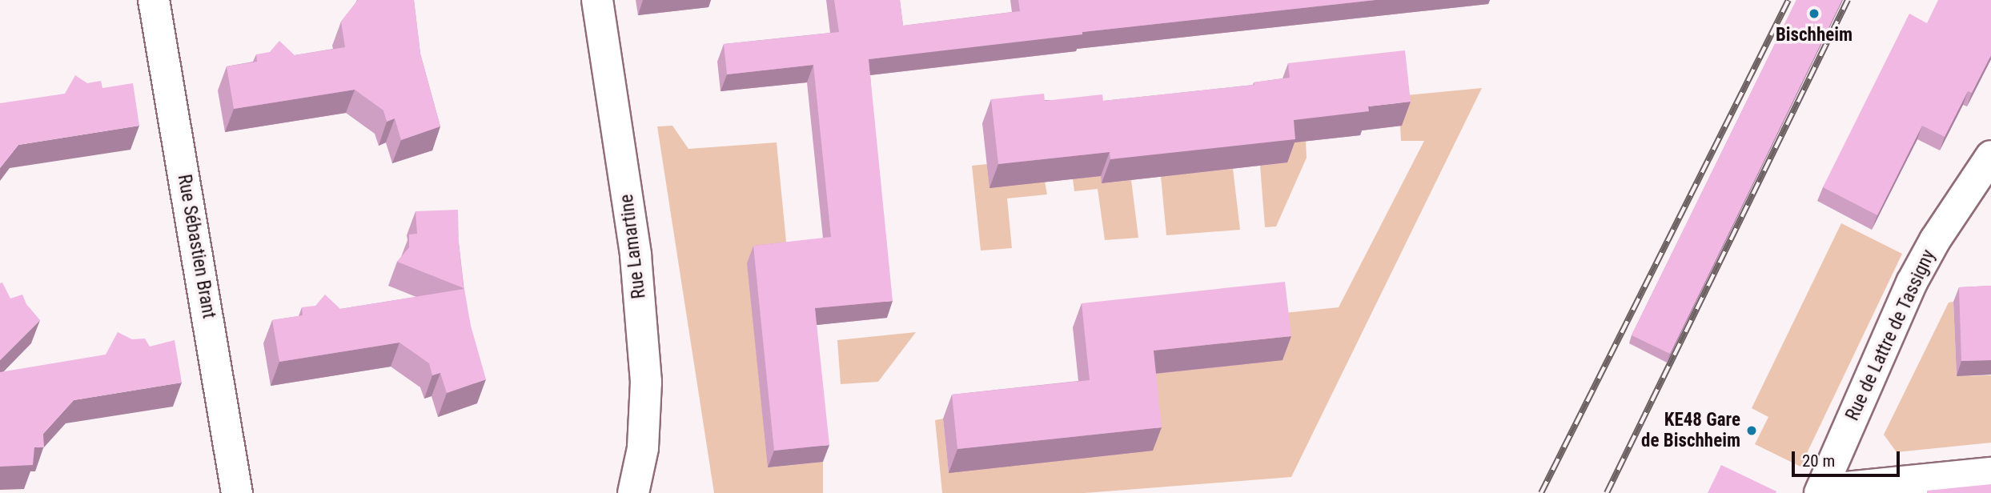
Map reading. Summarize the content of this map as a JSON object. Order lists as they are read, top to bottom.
{
  "streets": {
    "street": ["Rue Sébastien Brant", "Rue Lamartine", "Rue de Lattre de Tassigny"]
  },
  "places": ["Bischheim", "KE48 Gare de Bischheim"],
  "scale_bar": "20 m"
}
